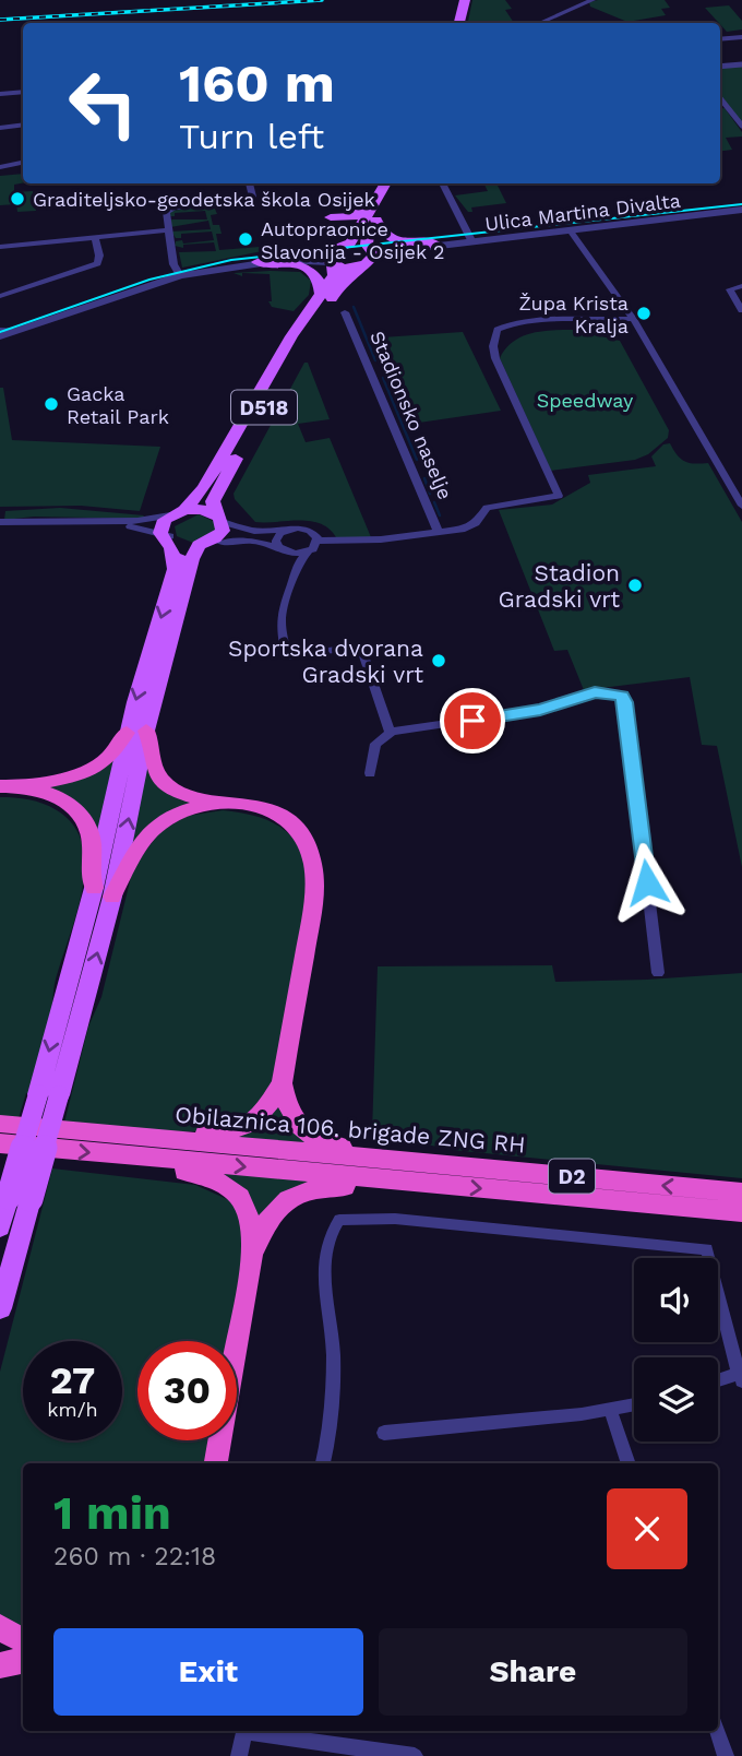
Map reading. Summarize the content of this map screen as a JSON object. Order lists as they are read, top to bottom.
{
  "streets": {
    "highway": ["Obilaznica 106. brigade ZNG RH", "D2"],
    "main road": ["D518"],
    "street": ["Ulica Martina Divalta", "Stadionsko naselje"]
  },
  "crossings": [
    ["Ulica Martina Divalta", "D518"]
  ],
  "parks": ["Speedway"],
  "places": [
    "Graditeljsko-geodetska škola Osijek",
    "Autopraonice Slavonija - Osijek 2",
    "Župa Krista Kralja",
    "Gacka Retail Park",
    "Stadion Gradski vrt",
    "Sportska dvorana Gradski vrt"
  ],
  "page": {
    "turn": ["160 m", "Turn left"],
    "speed": "27 km/h",
    "limit": "30",
    "heading": ["1 min", "260 m · 22:18"],
    "buttons": ["Exit", "Share"]
  }
}
